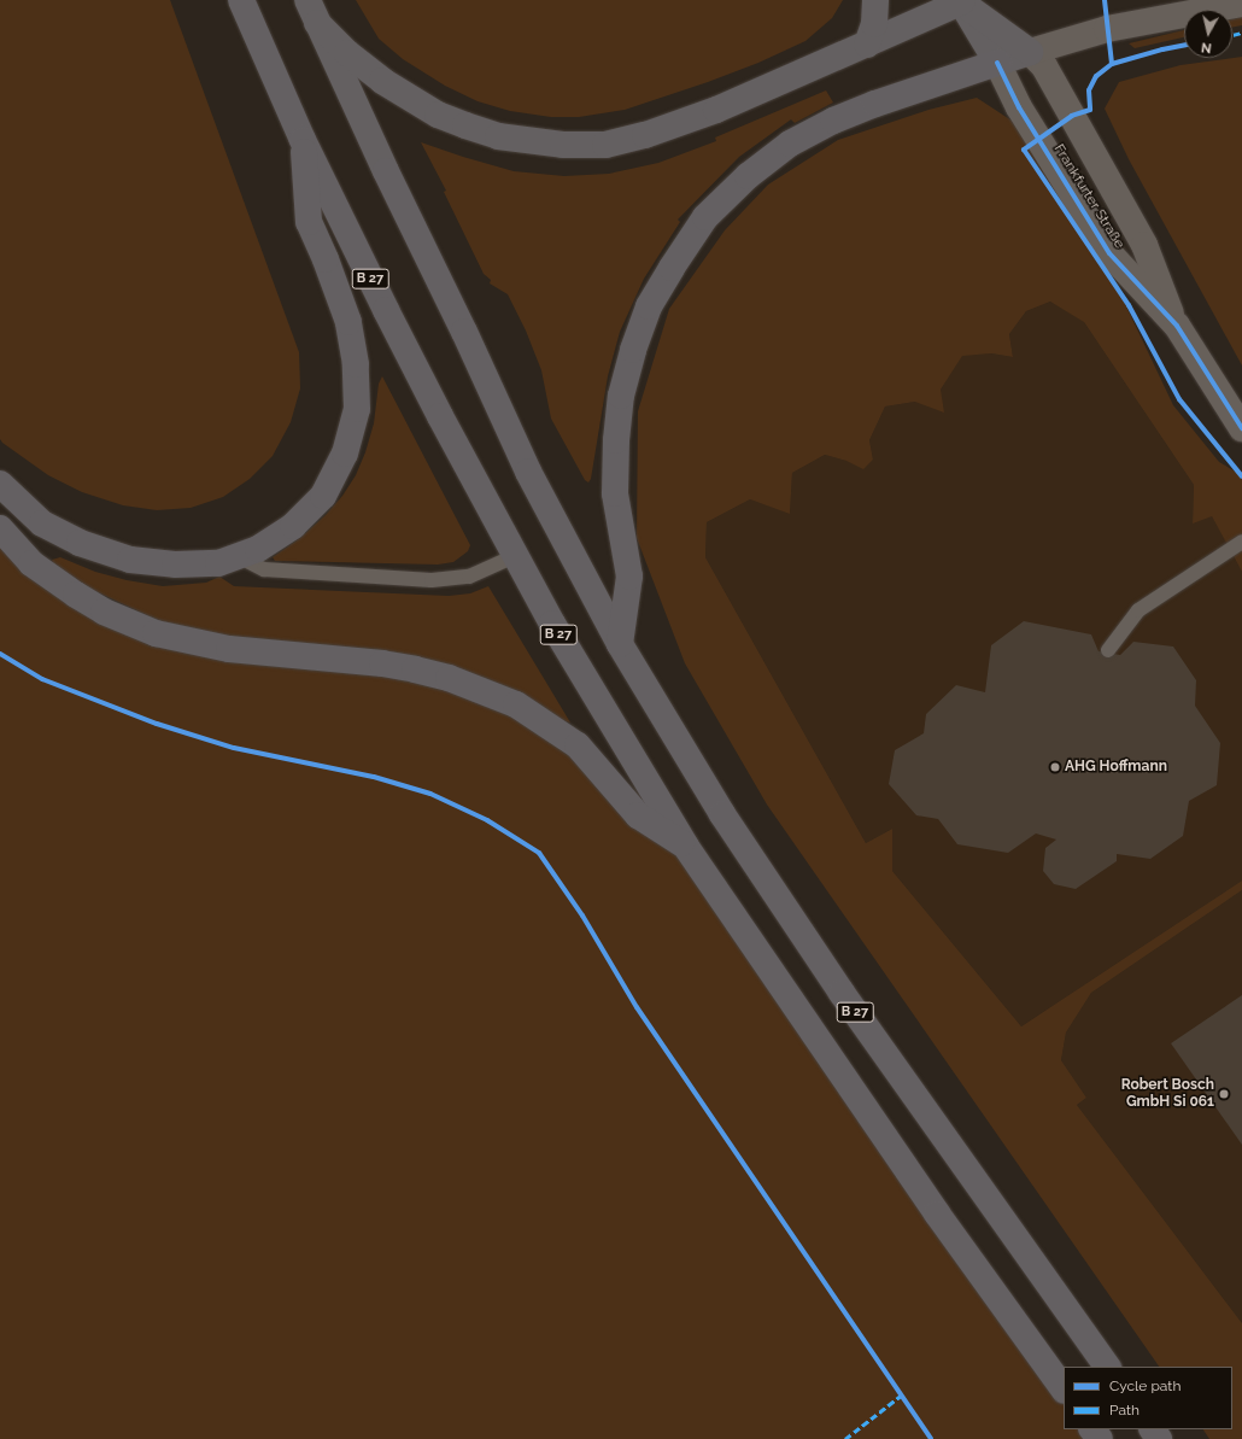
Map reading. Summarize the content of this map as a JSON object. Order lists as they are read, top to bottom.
{
  "streets": {
    "highway": ["B 27"],
    "street": ["Frankfurter Straße"]
  },
  "places": ["AHG Hoffmann", "Robert Bosch GmbH Si 061"],
  "legend": ["Cycle path", "Path"],
  "north": "bottom"
}
